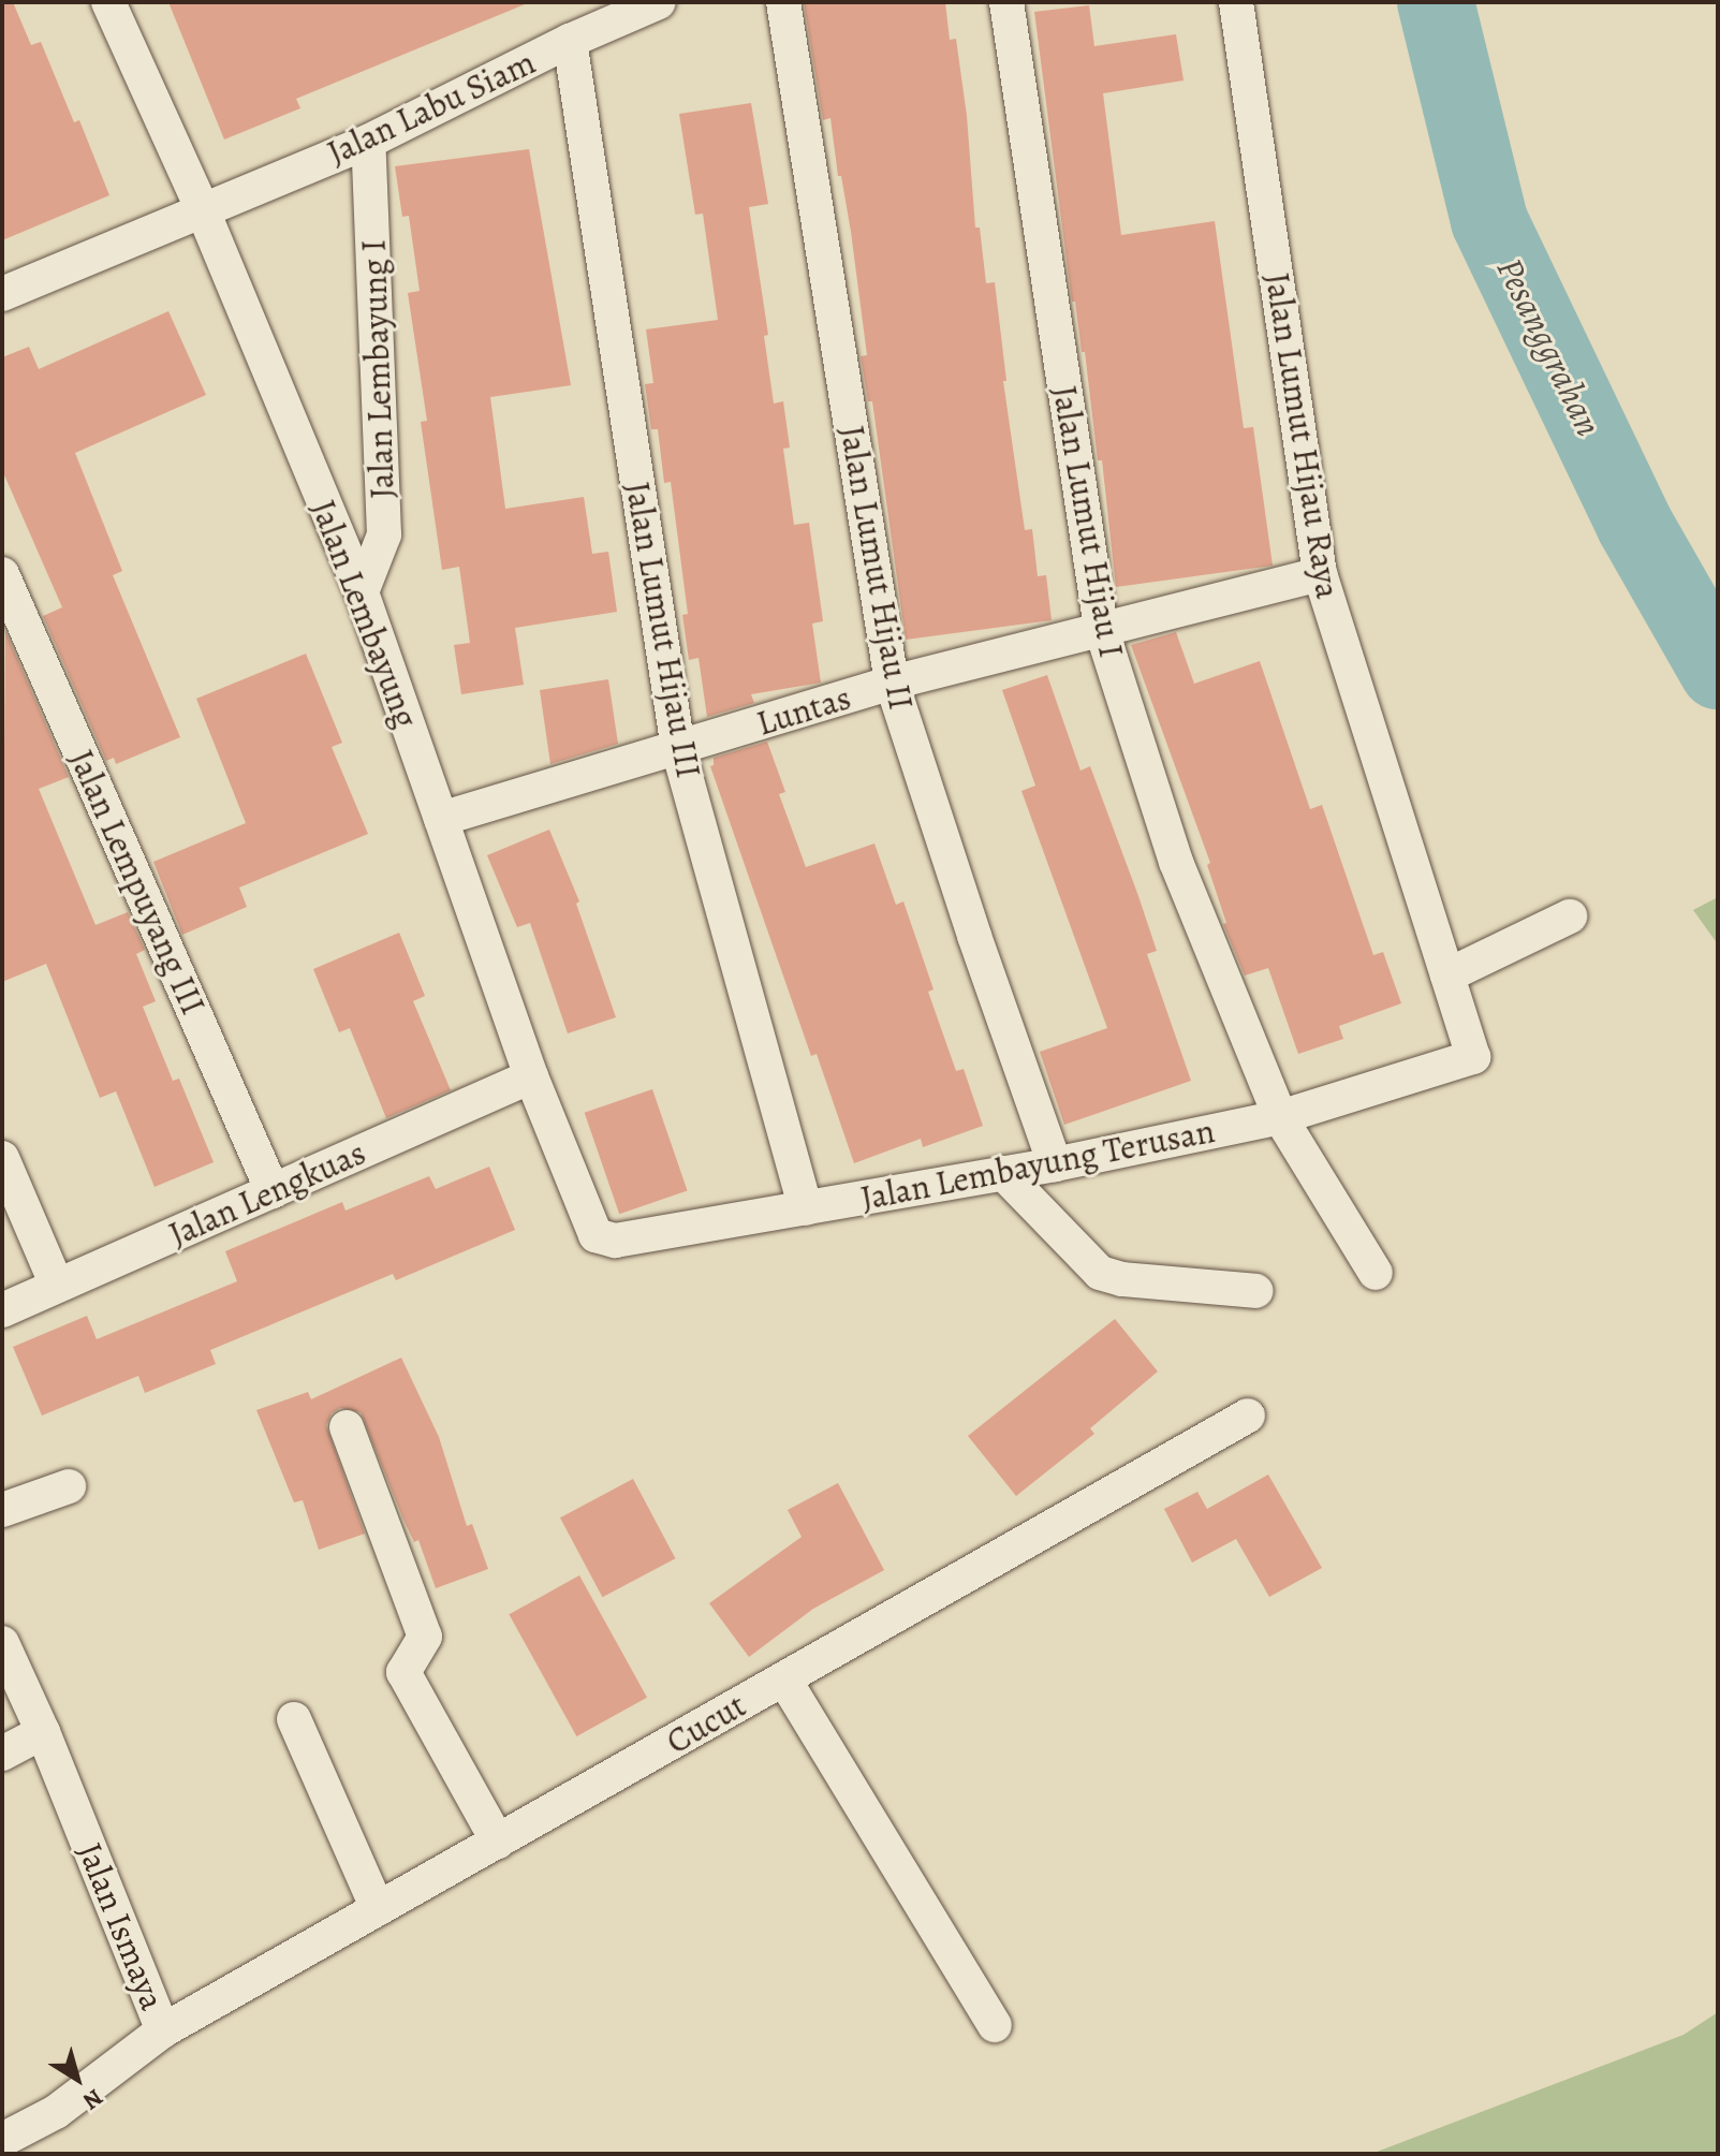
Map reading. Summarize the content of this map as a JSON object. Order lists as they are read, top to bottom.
{
  "streets": {
    "street": [
      "Jalan Labu Siam",
      "Jalan Lembayung I",
      "Jalan Lumut Hijau Raya",
      "Jalan Lumut Hijau I",
      "Jalan Lumut Hijau II",
      "Jalan Lembayung",
      "Jalan Lumut Hijau III",
      "Luntas",
      "Jalan Lempuyang III",
      "Jalan Lembayung Terusan",
      "Jalan Lengkuas",
      "Cucut",
      "Jalan Ismaya"
    ]
  },
  "crossings": [
    ["Jalan Labu Siam", "Jalan Lembayung I"],
    ["Jalan Labu Siam", "Jalan Lembayung"],
    ["Jalan Labu Siam", "Jalan Lumut Hijau III"],
    ["Jalan Lembayung I", "Jalan Lembayung"],
    ["Jalan Lumut Hijau Raya", "Luntas"],
    ["Jalan Lumut Hijau Raya", "Jalan Lembayung Terusan"],
    ["Jalan Lumut Hijau I", "Luntas"],
    ["Jalan Lumut Hijau I", "Jalan Lembayung Terusan"],
    ["Jalan Lumut Hijau II", "Luntas"],
    ["Jalan Lumut Hijau II", "Jalan Lembayung Terusan"],
    ["Jalan Lembayung", "Luntas"],
    ["Jalan Lembayung", "Jalan Lembayung Terusan"],
    ["Jalan Lembayung", "Jalan Lengkuas"],
    ["Jalan Lumut Hijau III", "Luntas"],
    ["Jalan Lumut Hijau III", "Jalan Lembayung Terusan"],
    ["Jalan Lempuyang III", "Jalan Lengkuas"],
    ["Cucut", "Jalan Ismaya"]
  ],
  "water": ["Pesanggrahan"],
  "north": "bottom right"
}
